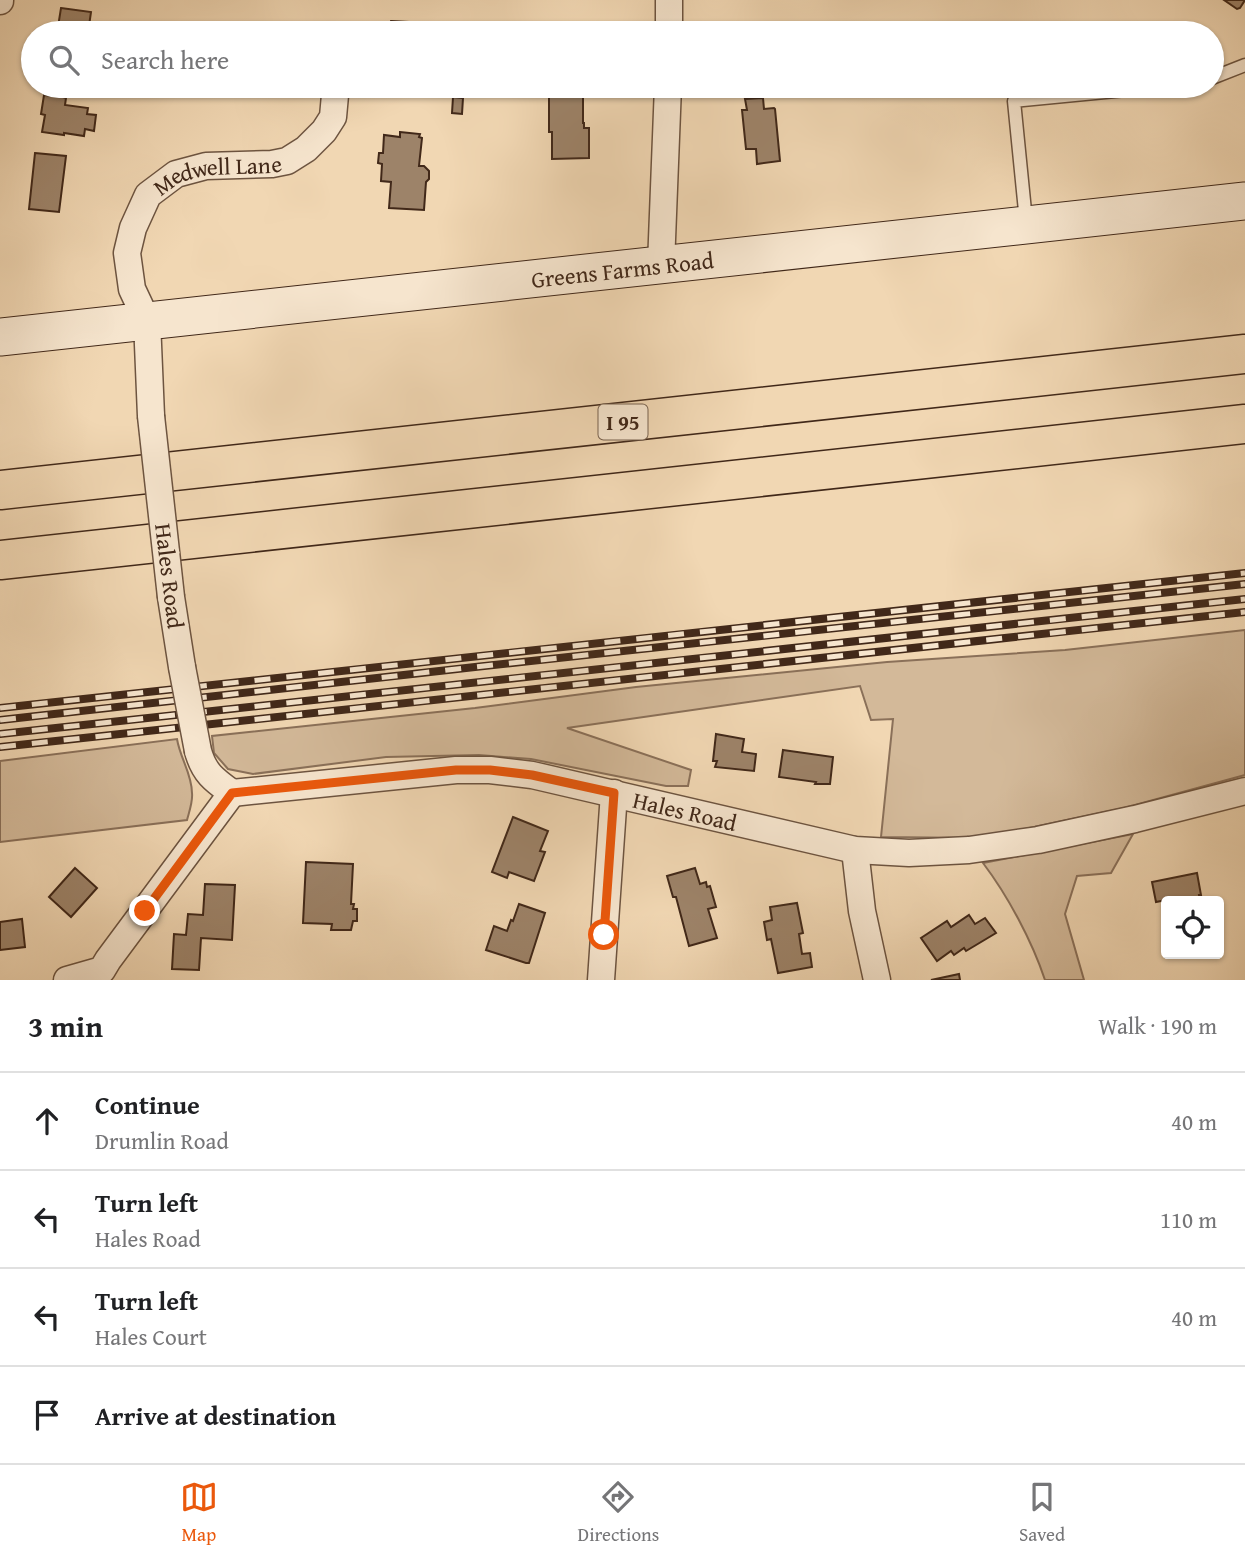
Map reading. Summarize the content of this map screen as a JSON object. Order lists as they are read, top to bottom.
{
  "streets": {
    "highway": ["I 95"],
    "main road": ["Greens Farms Road"],
    "street": ["Medwell Lane", "Hales Road"]
  },
  "crossings": [
    ["Medwell Lane", "Greens Farms Road"],
    ["Medwell Lane", "Hales Road"],
    ["Greens Farms Road", "Hales Road"]
  ],
  "page": {
    "search": "Search here",
    "heading": ["3 min", "Walk · 190 m"],
    "list": [
      ["Continue", "Drumlin Road", "40 m"],
      ["Turn left", "Hales Road", "110 m"],
      ["Turn left", "Hales Court", "40 m"],
      "Arrive at destination"
    ],
    "nav": ["Map", "Directions", "Saved"]
  }
}
